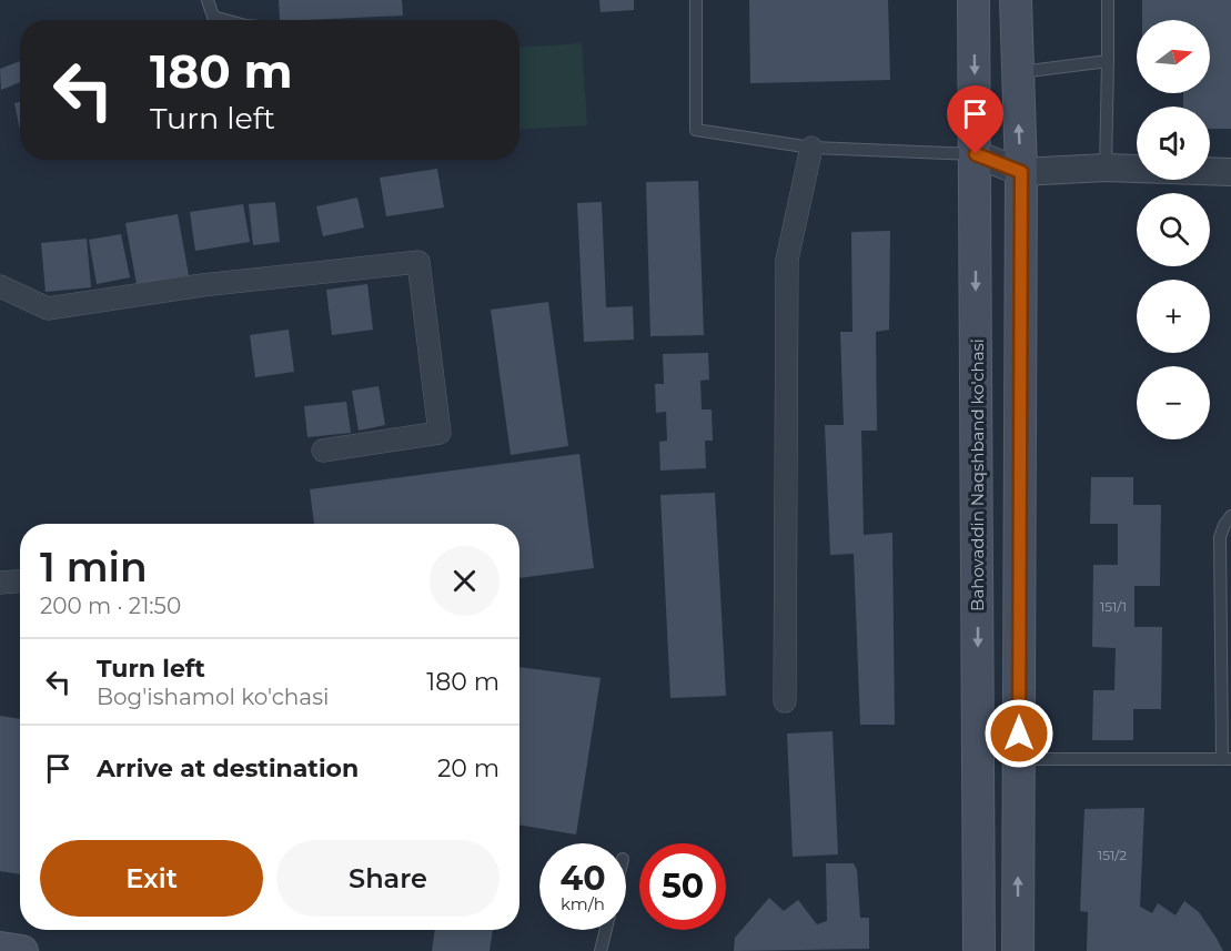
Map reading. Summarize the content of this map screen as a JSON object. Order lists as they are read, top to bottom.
{
  "streets": {
    "main road": ["Bahovaddin Naqshband ko'chasi"]
  },
  "house_numbers": ["151/1", "151/2"],
  "north": "right",
  "page": {
    "map_buttons": ["+", "−"],
    "turn": ["180 m", "Turn left"],
    "heading": ["1 min", "200 m · 21:50"],
    "list": [
      {
        "name": "Turn left",
        "note": "Bog'ishamol ko'chasi",
        "value": "180 m"
      },
      {
        "name": "Arrive at destination",
        "value": "20 m"
      }
    ],
    "buttons": ["Exit", "Share"],
    "speed": "40 km/h",
    "limit": "50"
  }
}
